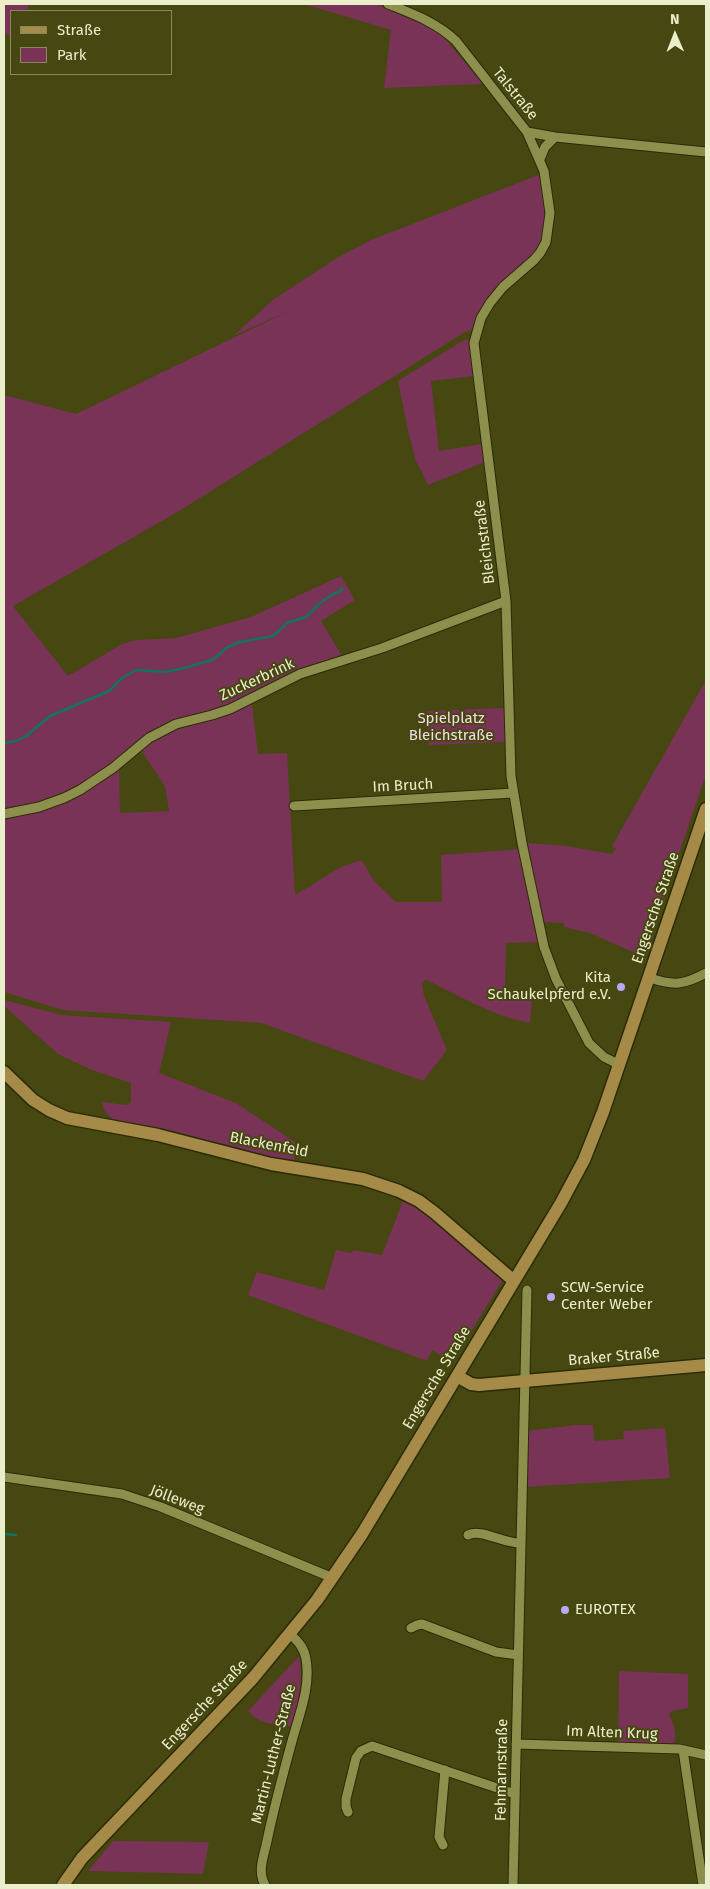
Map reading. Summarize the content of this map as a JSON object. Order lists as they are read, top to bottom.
{
  "streets": {
    "main road": ["Engersche Straße", "Blackenfeld", "Braker Straße"],
    "street": [
      "Talstraße",
      "Bleichstraße",
      "Zuckerbrink",
      "Im Bruch",
      "Jölleweg",
      "Im Alten Krug",
      "Martin-Luther-Straße",
      "Fehmarnstraße"
    ]
  },
  "crossings": [
    ["Talstraße", "Bleichstraße"],
    ["Bleichstraße", "Zuckerbrink"],
    ["Bleichstraße", "Im Bruch"],
    ["Bleichstraße", "Engersche Straße"],
    ["Engersche Straße", "Blackenfeld"],
    ["Engersche Straße", "Braker Straße"],
    ["Engersche Straße", "Jölleweg"],
    ["Engersche Straße", "Martin-Luther-Straße"],
    ["Braker Straße", "Fehmarnstraße"],
    ["Im Alten Krug", "Fehmarnstraße"]
  ],
  "parks": ["Spielplatz Bleichstraße"],
  "places": ["Kita Schaukelpferd e.V.", "SCW-Service Center Weber", "EUROTEX"],
  "legend": ["Straße", "Park"],
  "north": "top"
}
